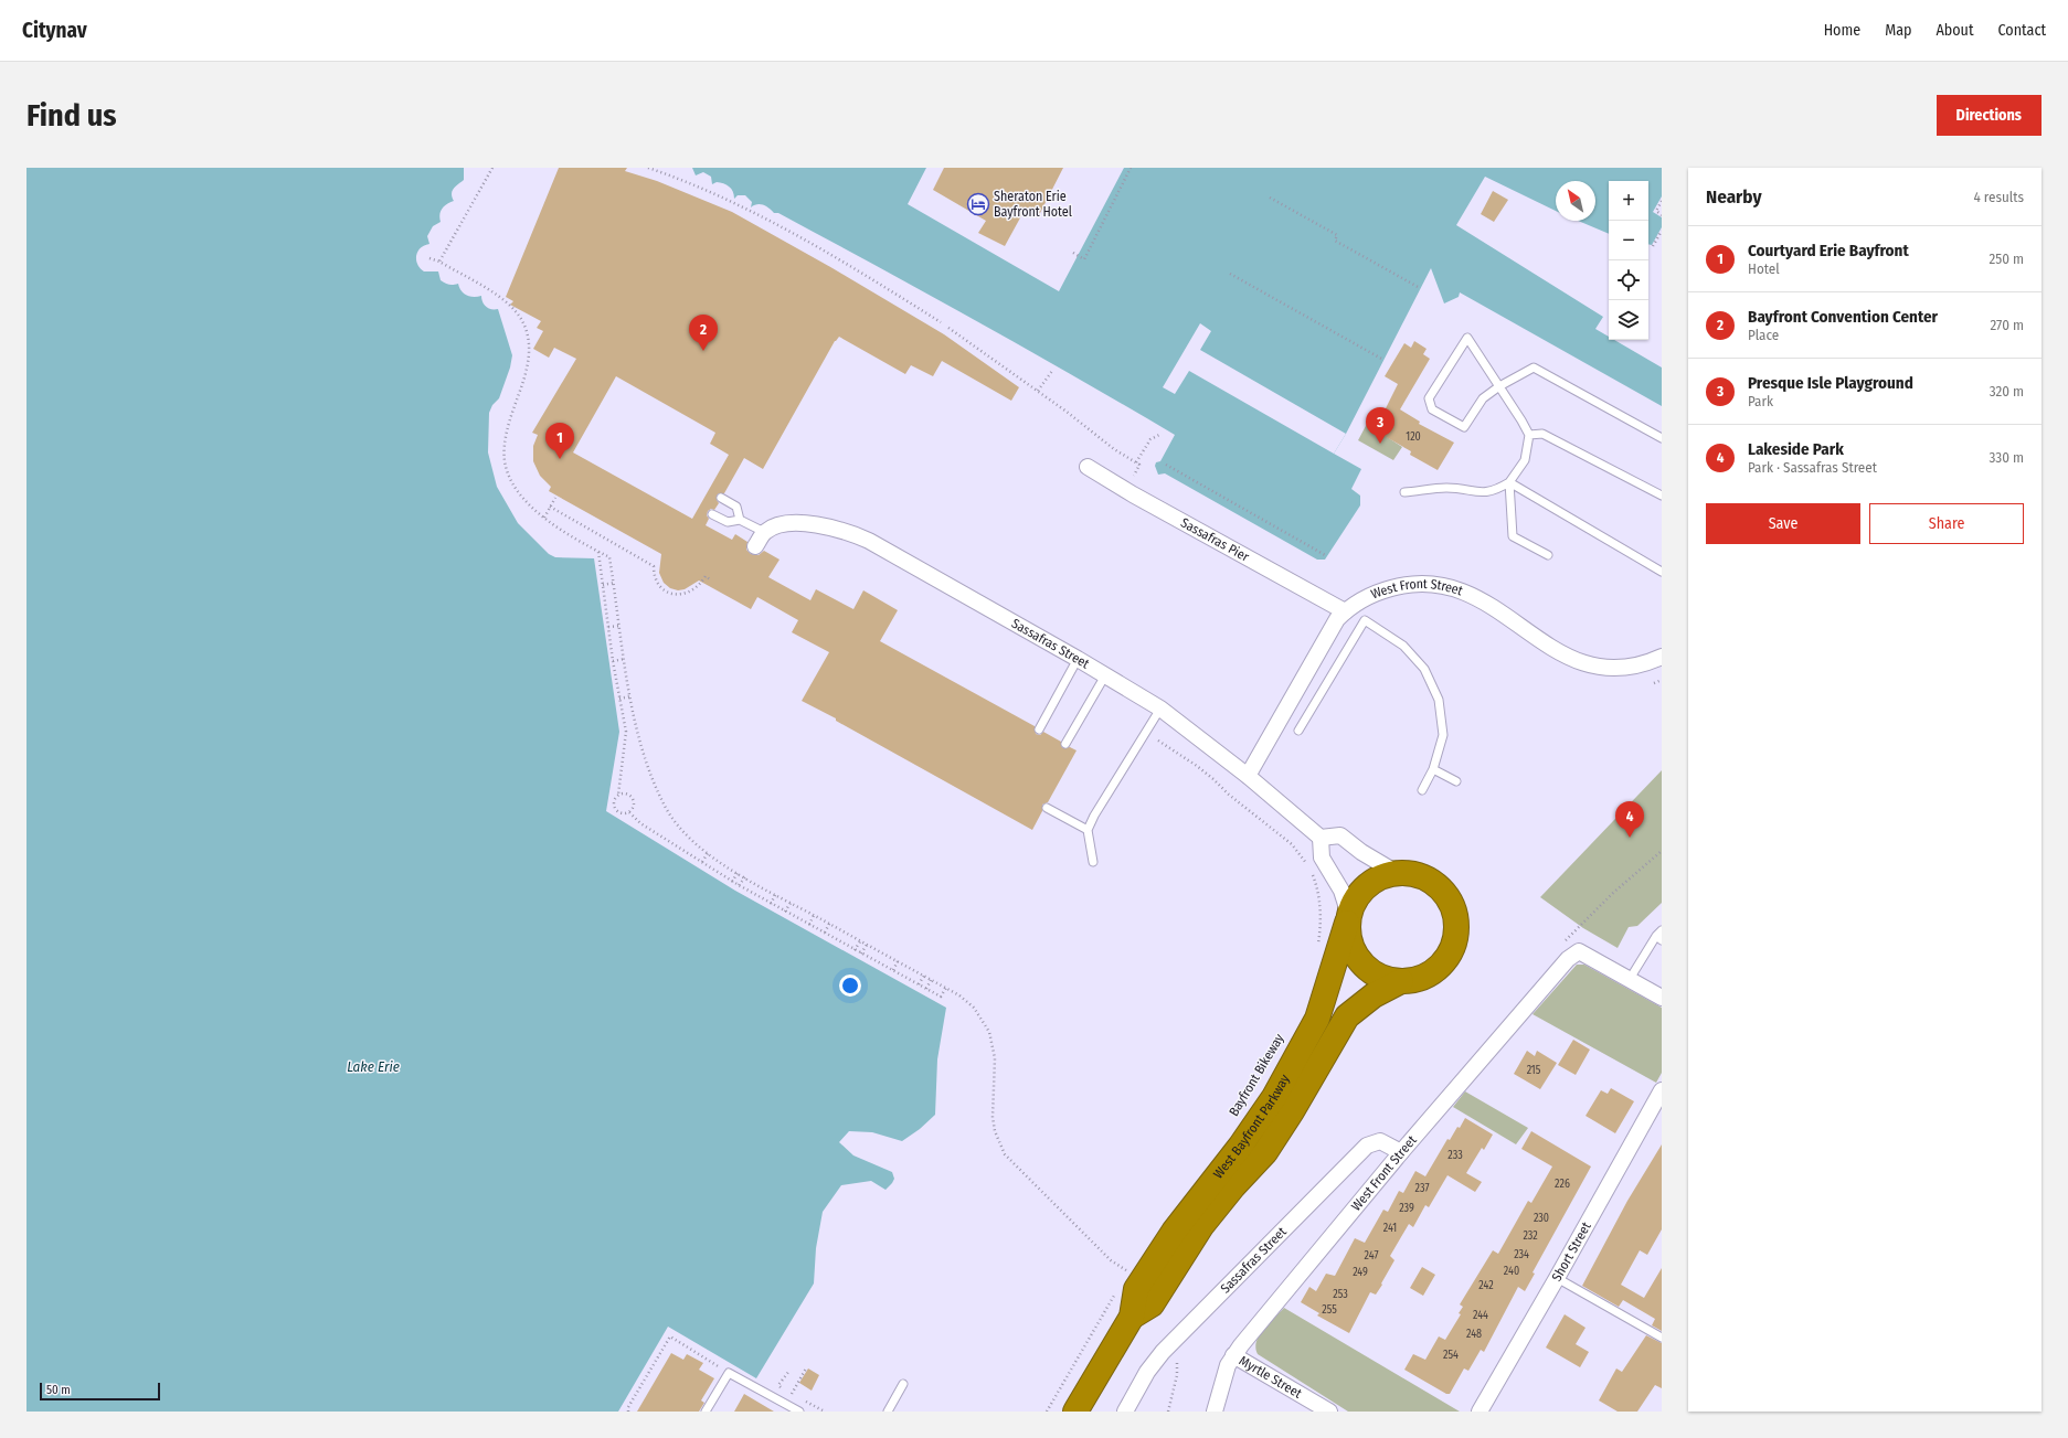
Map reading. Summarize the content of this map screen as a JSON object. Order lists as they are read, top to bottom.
{
  "streets": {
    "highway": ["West Bayfront Parkway"],
    "street": [
      "Sassafras Pier",
      "West Front Street",
      "Sassafras Street",
      "Short Street",
      "Myrtle Street"
    ]
  },
  "crossings": [
    ["Sassafras Pier", "West Front Street"],
    ["West Front Street", "Sassafras Street"],
    ["West Front Street", "Myrtle Street"]
  ],
  "water": ["Lake Erie"],
  "places": {
    "hotel": ["Sheraton Erie Bayfront Hotel"]
  },
  "house_numbers": [
    "120",
    "215",
    "233",
    "226",
    "237",
    "239",
    "230",
    "241",
    "232",
    "234",
    "247",
    "240",
    "249",
    "242",
    "253",
    "255",
    "244",
    "248",
    "254"
  ],
  "scale_bar": "50 m",
  "north": "top left",
  "page": {
    "header": "Citynav",
    "nav": [
      "Home",
      "Map",
      "About",
      "Contact"
    ],
    "buttons": [
      "Directions",
      ["Save", "Share"]
    ],
    "title": "Find us",
    "heading": ["Nearby", "4 results"],
    "map_buttons": ["+", "−"],
    "list": [
      {
        "mark": "1",
        "name": "Courtyard Erie Bayfront",
        "note": "Hotel",
        "value": "250 m"
      },
      {
        "mark": "2",
        "name": "Bayfront Convention Center",
        "note": "Place",
        "value": "270 m"
      },
      {
        "mark": "3",
        "name": "Presque Isle Playground",
        "note": "Park",
        "value": "320 m"
      },
      {
        "mark": "4",
        "name": "Lakeside Park",
        "note": "Park · Sassafras Street",
        "value": "330 m"
      }
    ],
    "pins": [
      "2",
      "3",
      "1",
      "4"
    ],
    "scale": "50 m"
  }
}
